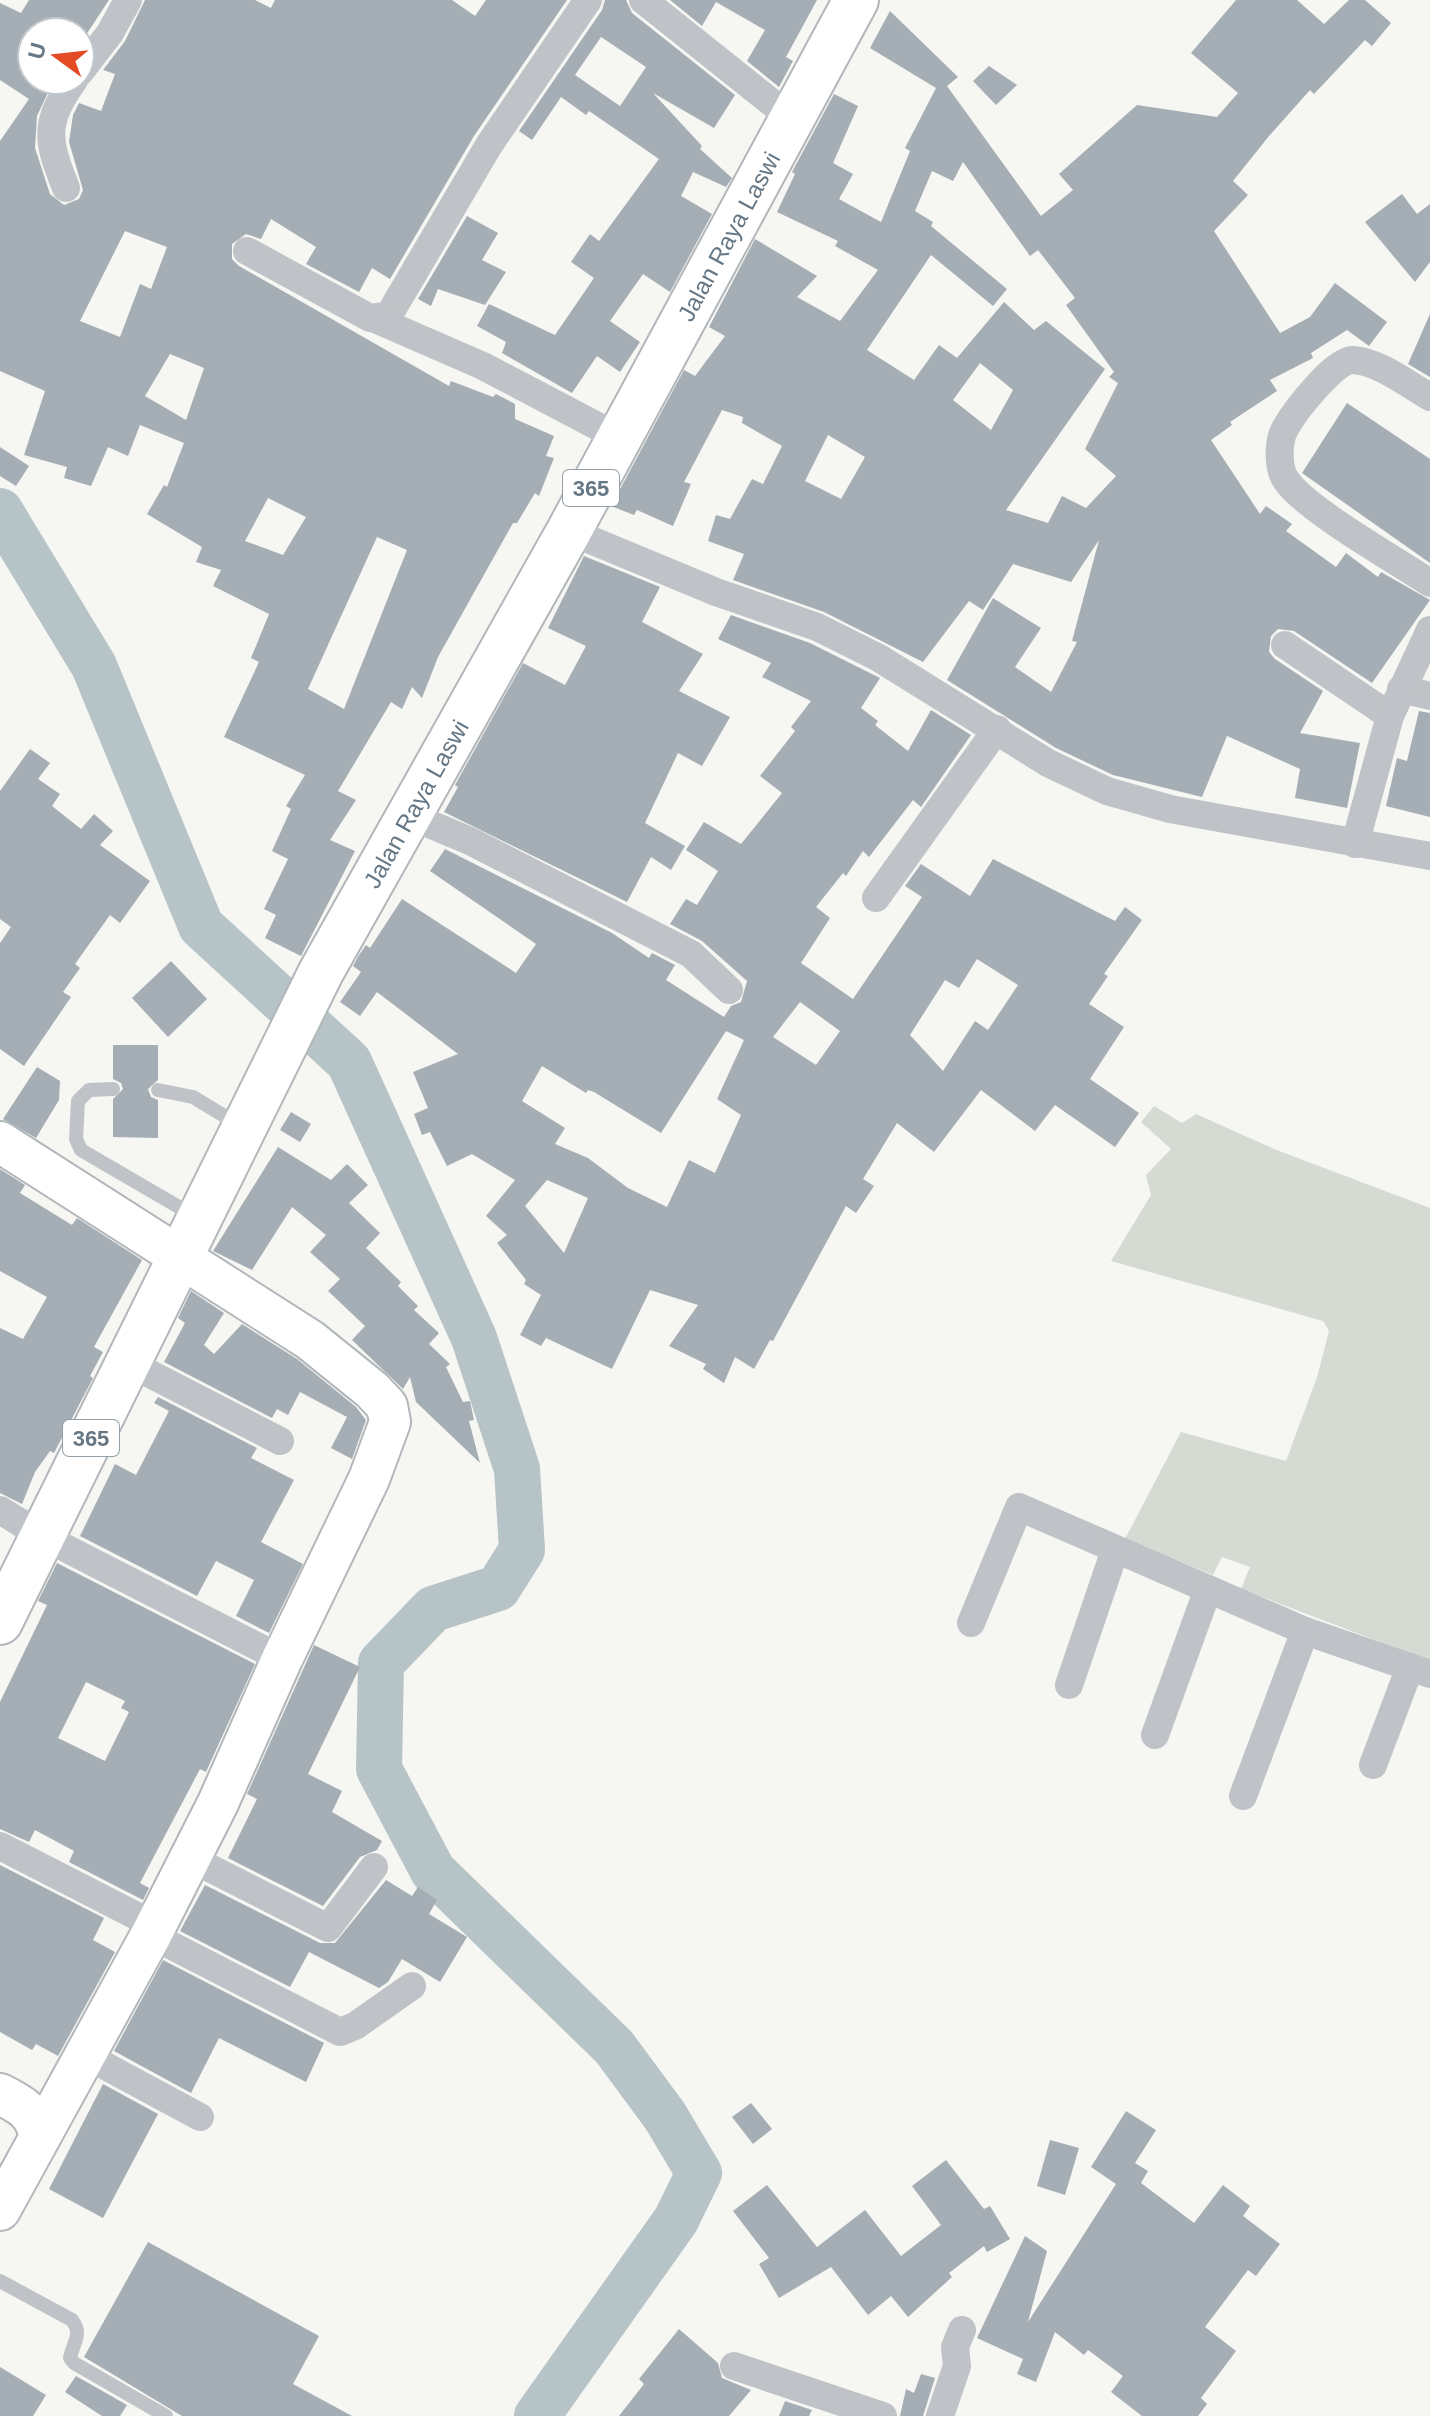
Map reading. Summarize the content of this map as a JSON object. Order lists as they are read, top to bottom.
{
  "streets": {
    "main road": ["Jalan Raya Laswi", "365"]
  },
  "north": "left"
}
